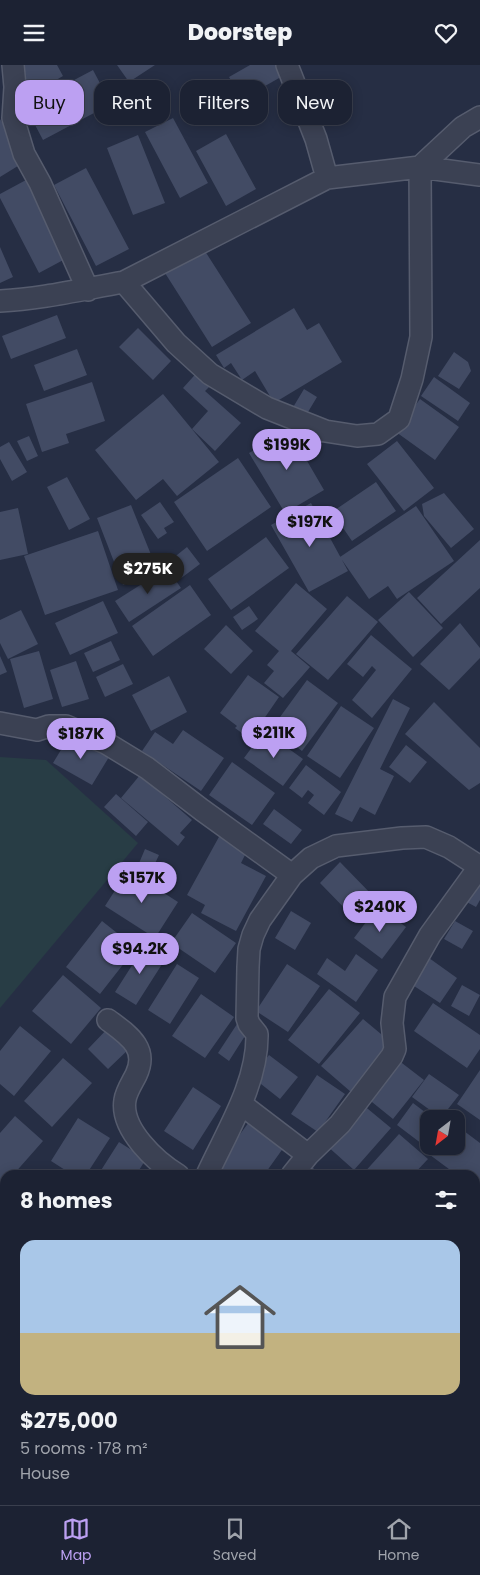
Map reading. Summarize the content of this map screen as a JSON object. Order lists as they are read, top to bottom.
{
  "north": "bottom left",
  "page": {
    "header": "Doorstep",
    "chip": [
      "Buy",
      "Rent",
      "Filters",
      "New"
    ],
    "price": [
      "$199K",
      "$197K",
      "$275K",
      "$211K",
      "$187K",
      "$157K",
      "$240K",
      "$94.2K"
    ],
    "heading": "8 homes",
    "list": [
      {
        "name": "$275,000",
        "note": "5 rooms · 178 m² · House"
      }
    ],
    "tabs": ["Map", "Saved", "Home"]
  }
}
